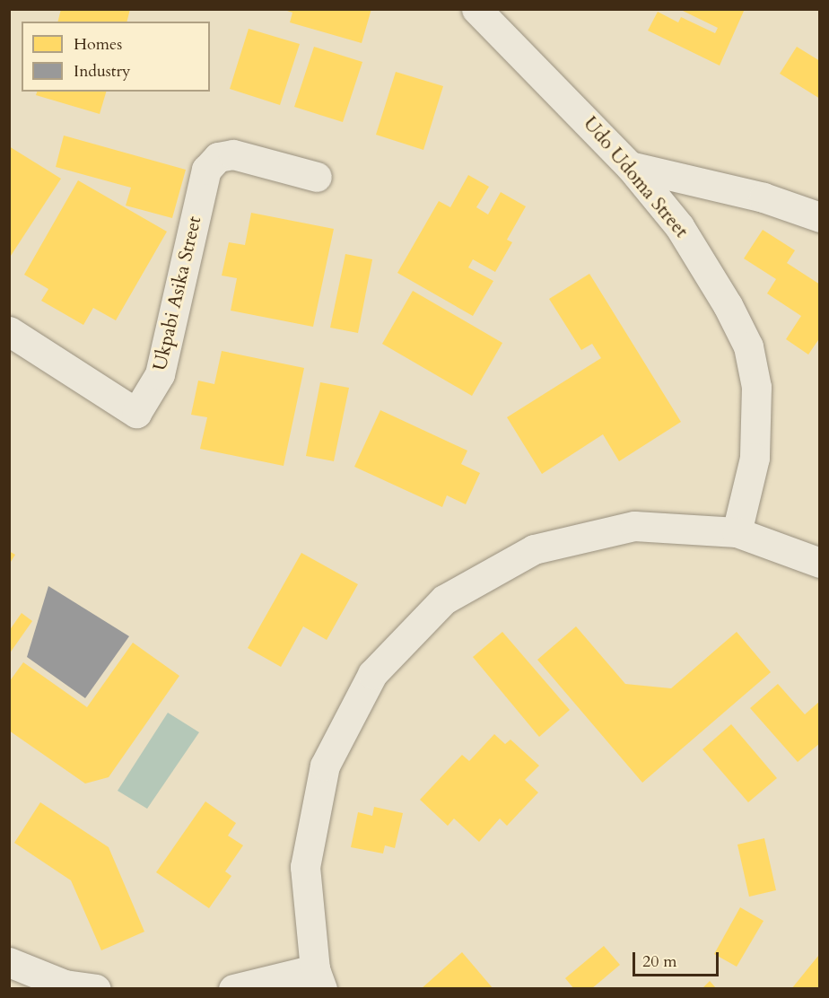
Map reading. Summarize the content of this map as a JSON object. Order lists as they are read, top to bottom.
{
  "streets": {
    "street": ["Udo Udoma Street", "Ukpabi Asika Street"]
  },
  "legend": ["Homes", "Industry"],
  "scale_bar": "20 m"
}
